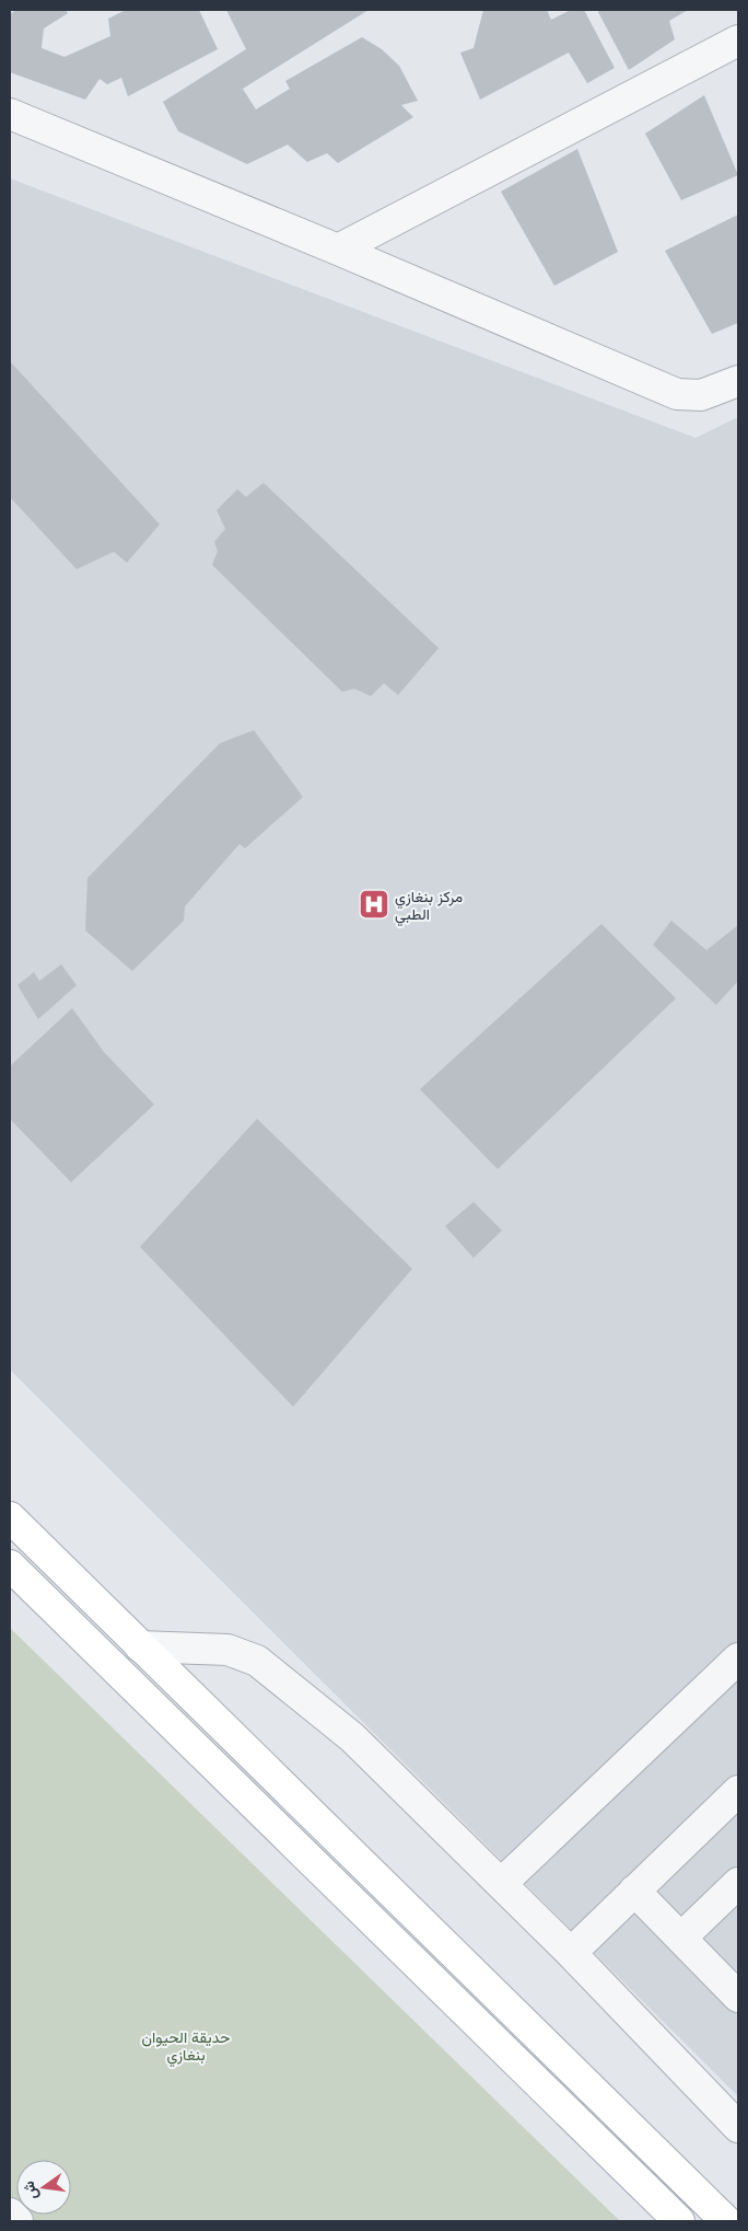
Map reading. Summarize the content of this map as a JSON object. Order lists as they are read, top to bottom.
{
  "parks": ["حديقة الحيوان بنغازي"],
  "places": {
    "hospital": ["مركز بنغازي الطبي"]
  },
  "north": "left"
}
